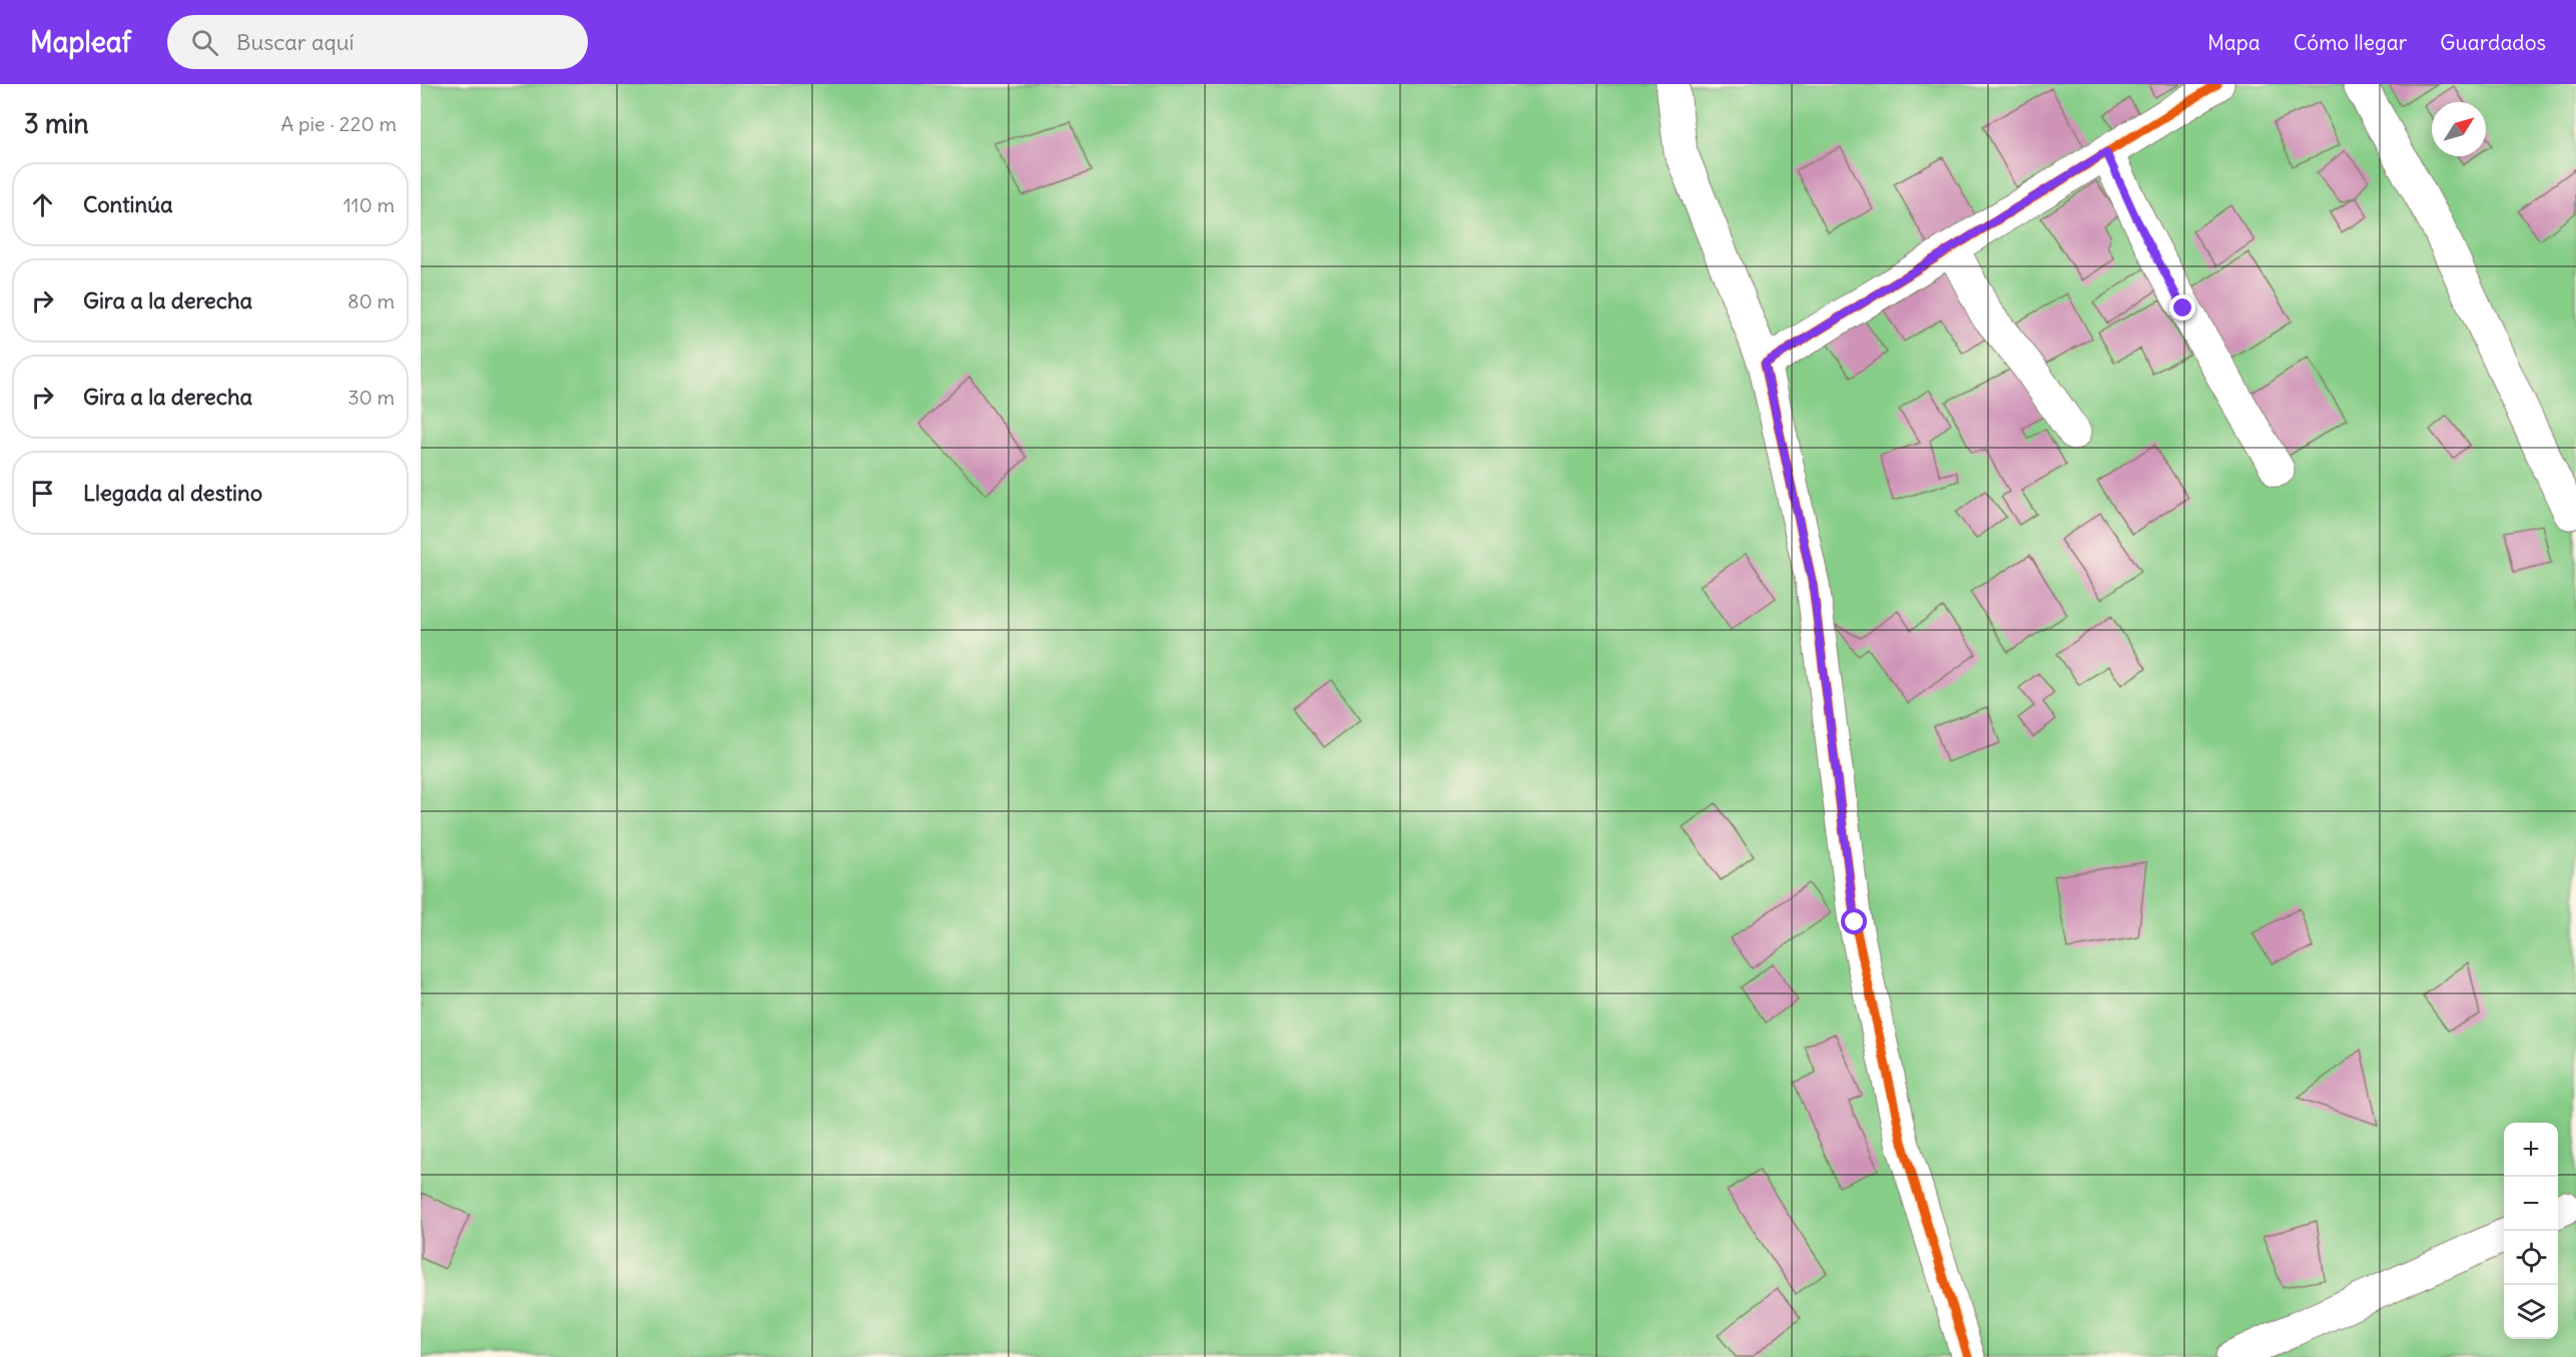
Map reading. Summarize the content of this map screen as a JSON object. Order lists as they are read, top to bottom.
{
  "north": "top right",
  "page": {
    "header": "Mapleaf",
    "search": "Buscar aquí",
    "nav": ["Mapa", "Cómo llegar", "Guardados"],
    "heading": ["3 min", "A pie · 220 m"],
    "list": [
      ["Continúa", "110 m"],
      ["Gira a la derecha", "80 m"],
      ["Gira a la derecha", "30 m"],
      "Llegada al destino"
    ],
    "map_buttons": ["+", "−"]
  }
}
